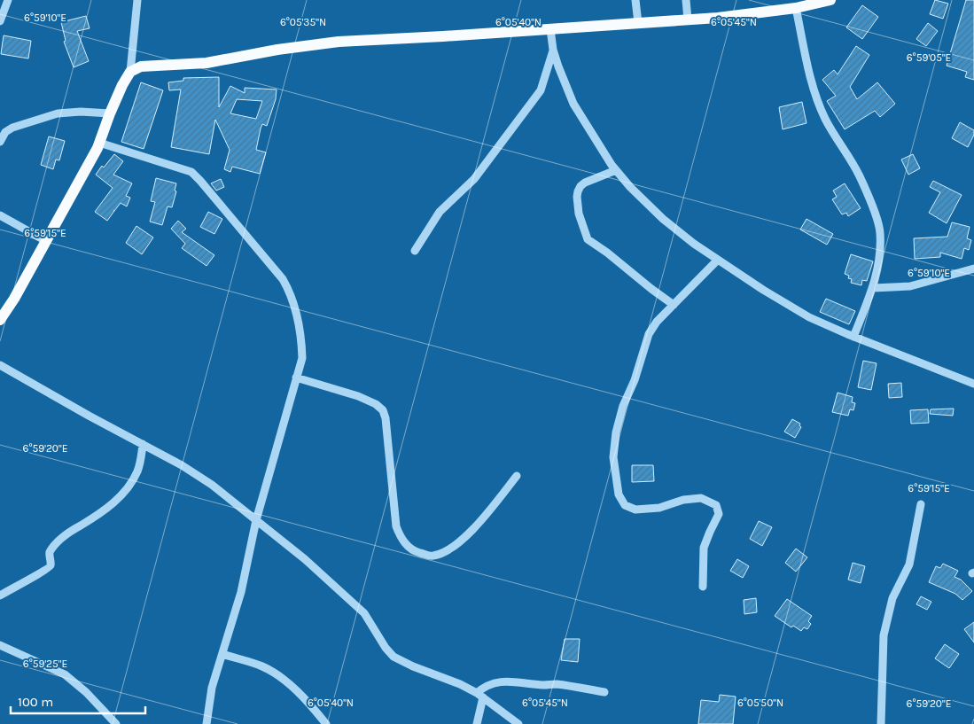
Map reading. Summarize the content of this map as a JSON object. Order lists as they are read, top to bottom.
{
  "scale_bar": "100 m",
  "coordinates": [
    "6°59'10\"E",
    "6°05'35\"N",
    "6°05'40\"N",
    "6°05'45\"N",
    "6°59'05\"E",
    "6°59'15\"E",
    "6°59'20\"E",
    "6°59'25\"E",
    "6°05'50\"N"
  ]
}
